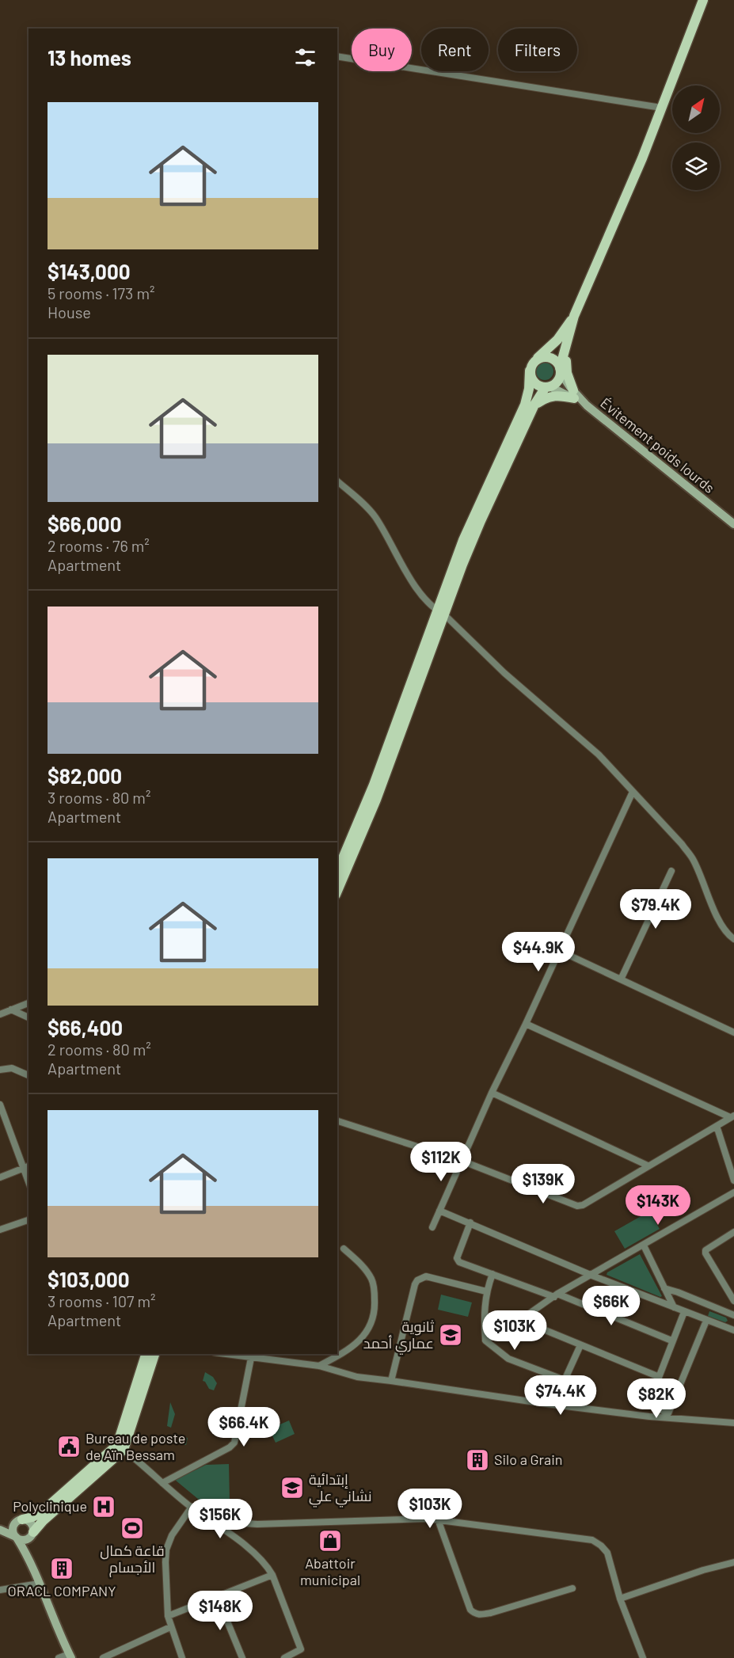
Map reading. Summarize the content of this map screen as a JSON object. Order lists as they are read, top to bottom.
{
  "streets": {
    "main road": ["Évitement poids lourds"]
  },
  "places": {
    "school or university": ["ثانوية عماري أحمد", "إبتدائية نشاني علي"],
    "public building": ["Bureau de poste de Aïn Bessam"],
    "building": ["Silo a Grain", "ORACL COMPANY"],
    "hospital": ["Polyclinique"],
    "sports": ["قاعة كمال الأجسام"],
    "shop": ["Abattoir municipal"]
  },
  "north": "top right",
  "page": {
    "chip": ["Buy", "Rent", "Filters"],
    "heading": "13 homes",
    "list": [
      {
        "name": "$143,000",
        "note": "5 rooms · 173 m² · House"
      },
      {
        "name": "$66,000",
        "note": "2 rooms · 76 m² · Apartment"
      },
      {
        "name": "$82,000",
        "note": "3 rooms · 80 m² · Apartment"
      },
      {
        "name": "$66,400",
        "note": "2 rooms · 80 m² · Apartment"
      },
      {
        "name": "$103,000",
        "note": "3 rooms · 107 m² · Apartment"
      }
    ],
    "price": [
      "$79.4K",
      "$44.9K",
      "$112K",
      "$139K",
      "$143K",
      "$66K",
      "$103K",
      "$74.4K",
      "$82K",
      "$66.4K",
      "$103K",
      "$156K",
      "$148K"
    ]
  }
}
